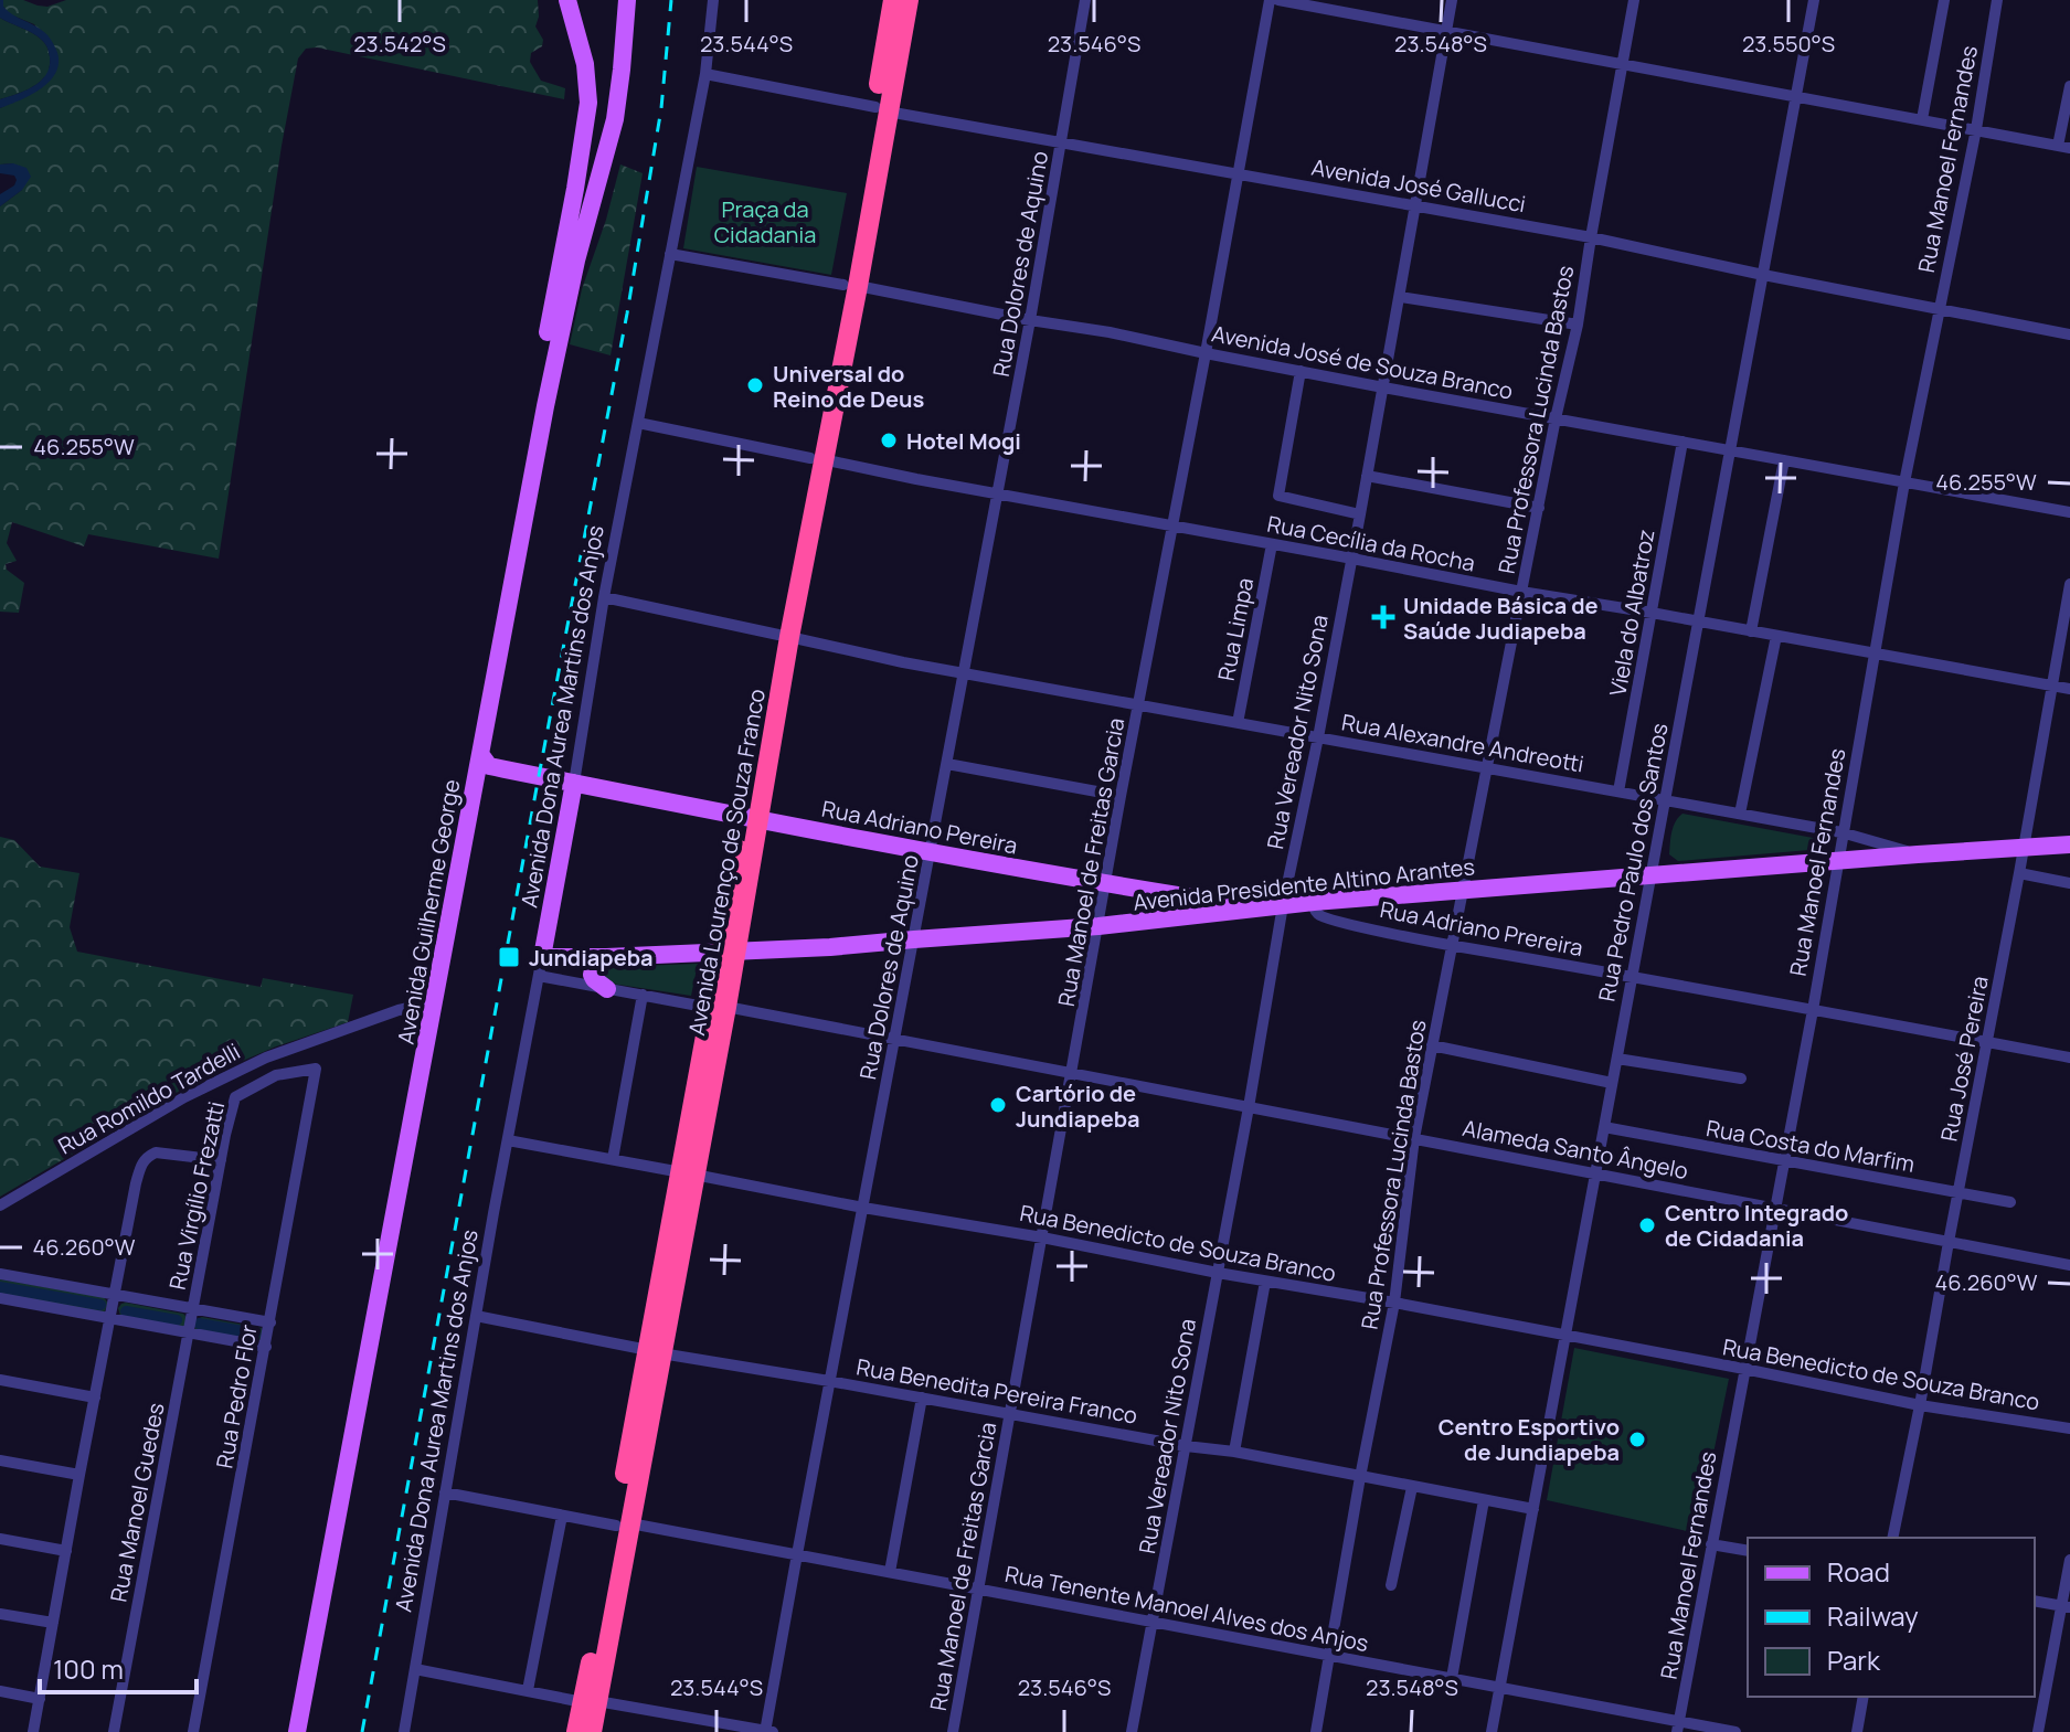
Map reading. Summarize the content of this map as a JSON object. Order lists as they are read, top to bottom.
{
  "streets": {
    "highway": ["Avenida Lourenço de Souza Franco"],
    "main road": [
      "Avenida Dona Aurea Martins dos Anjos",
      "Rua Adriano Pereira",
      "Avenida Presidente Altino Arantes",
      "Avenida Guilherme George"
    ],
    "street": [
      "Rua Manoel Fernandes",
      "Avenida José Gallucci",
      "Rua Dolores de Aquino",
      "Avenida José de Souza Branco",
      "Rua Professora Lucinda Bastos",
      "Rua Cecília da Rocha",
      "Viela do Albatroz",
      "Rua Limpa",
      "Rua Vereador Nito Sona",
      "Rua Alexandre Andreotti",
      "Rua Manoel de Freitas Garcia",
      "Rua Pedro Paulo dos Santos",
      "Rua Adriano Prereira",
      "Rua José Pereira",
      "Rua Romildo Tardelli",
      "Rua Costa do Marfim",
      "Alameda Santo Ângelo",
      "Rua Virgílio Frezatti",
      "Rua Benedicto de Souza Branco",
      "Rua Benedita Pereira Franco",
      "Rua Pedro Flor",
      "Rua Manoel Guedes",
      "Rua Tenente Manoel Alves dos Anjos"
    ]
  },
  "crossings": [
    ["Rua Manoel Fernandes", "Avenida José Gallucci"],
    ["Rua Manoel Fernandes", "Avenida José de Souza Branco"],
    ["Rua Manoel Fernandes", "Rua Cecília da Rocha"],
    ["Rua Manoel Fernandes", "Rua Alexandre Andreotti"],
    ["Rua Manoel Fernandes", "Avenida Presidente Altino Arantes"],
    ["Rua Manoel Fernandes", "Rua Adriano Prereira"],
    ["Rua Manoel Fernandes", "Rua Costa do Marfim"],
    ["Rua Manoel Fernandes", "Alameda Santo Ângelo"],
    ["Rua Manoel Fernandes", "Rua Benedicto de Souza Branco"],
    ["Rua Manoel Fernandes", "Rua Tenente Manoel Alves dos Anjos"],
    ["Avenida José Gallucci", "Rua Dolores de Aquino"],
    ["Avenida José Gallucci", "Rua Professora Lucinda Bastos"],
    ["Avenida José Gallucci", "Avenida Dona Aurea Martins dos Anjos"],
    ["Avenida José Gallucci", "Rua Vereador Nito Sona"],
    ["Avenida José Gallucci", "Avenida Lourenço de Souza Franco"],
    ["Avenida José Gallucci", "Rua Manoel de Freitas Garcia"],
    ["Avenida José Gallucci", "Rua Pedro Paulo dos Santos"],
    ["Rua Dolores de Aquino", "Avenida José de Souza Branco"],
    ["Rua Dolores de Aquino", "Rua Cecília da Rocha"],
    ["Rua Dolores de Aquino", "Rua Alexandre Andreotti"],
    ["Rua Dolores de Aquino", "Rua Adriano Pereira"],
    ["Rua Dolores de Aquino", "Avenida Presidente Altino Arantes"],
    ["Rua Dolores de Aquino", "Alameda Santo Ângelo"],
    ["Rua Dolores de Aquino", "Rua Benedicto de Souza Branco"],
    ["Rua Dolores de Aquino", "Rua Benedita Pereira Franco"],
    ["Rua Dolores de Aquino", "Rua Tenente Manoel Alves dos Anjos"],
    ["Avenida José de Souza Branco", "Rua Professora Lucinda Bastos"],
    ["Avenida José de Souza Branco", "Viela do Albatroz"],
    ["Avenida José de Souza Branco", "Avenida Dona Aurea Martins dos Anjos"],
    ["Avenida José de Souza Branco", "Rua Vereador Nito Sona"],
    ["Avenida José de Souza Branco", "Avenida Lourenço de Souza Franco"],
    ["Avenida José de Souza Branco", "Rua Manoel de Freitas Garcia"],
    ["Avenida José de Souza Branco", "Rua Pedro Paulo dos Santos"],
    ["Rua Professora Lucinda Bastos", "Rua Cecília da Rocha"],
    ["Rua Professora Lucinda Bastos", "Rua Alexandre Andreotti"],
    ["Rua Professora Lucinda Bastos", "Avenida Presidente Altino Arantes"],
    ["Rua Professora Lucinda Bastos", "Rua Adriano Prereira"],
    ["Rua Professora Lucinda Bastos", "Alameda Santo Ângelo"],
    ["Rua Professora Lucinda Bastos", "Rua Benedicto de Souza Branco"],
    ["Rua Professora Lucinda Bastos", "Rua Benedita Pereira Franco"],
    ["Rua Professora Lucinda Bastos", "Rua Tenente Manoel Alves dos Anjos"],
    ["Rua Cecília da Rocha", "Viela do Albatroz"],
    ["Rua Cecília da Rocha", "Rua Limpa"],
    ["Rua Cecília da Rocha", "Avenida Dona Aurea Martins dos Anjos"],
    ["Rua Cecília da Rocha", "Rua Vereador Nito Sona"],
    ["Rua Cecília da Rocha", "Avenida Lourenço de Souza Franco"],
    ["Rua Cecília da Rocha", "Rua Manoel de Freitas Garcia"],
    ["Rua Cecília da Rocha", "Rua Pedro Paulo dos Santos"],
    ["Rua Cecília da Rocha", "Rua José Pereira"],
    ["Viela do Albatroz", "Rua Alexandre Andreotti"],
    ["Rua Limpa", "Rua Alexandre Andreotti"],
    ["Avenida Dona Aurea Martins dos Anjos", "Rua Alexandre Andreotti"],
    ["Avenida Dona Aurea Martins dos Anjos", "Rua Adriano Pereira"],
    ["Avenida Dona Aurea Martins dos Anjos", "Avenida Presidente Altino Arantes"],
    ["Avenida Dona Aurea Martins dos Anjos", "Alameda Santo Ângelo"],
    ["Avenida Dona Aurea Martins dos Anjos", "Rua Benedicto de Souza Branco"],
    ["Avenida Dona Aurea Martins dos Anjos", "Rua Benedita Pereira Franco"],
    ["Avenida Dona Aurea Martins dos Anjos", "Rua Tenente Manoel Alves dos Anjos"],
    ["Rua Vereador Nito Sona", "Rua Alexandre Andreotti"],
    ["Rua Vereador Nito Sona", "Avenida Presidente Altino Arantes"],
    ["Rua Vereador Nito Sona", "Alameda Santo Ângelo"],
    ["Rua Vereador Nito Sona", "Rua Benedicto de Souza Branco"],
    ["Rua Vereador Nito Sona", "Rua Benedita Pereira Franco"],
    ["Rua Vereador Nito Sona", "Rua Tenente Manoel Alves dos Anjos"],
    ["Rua Alexandre Andreotti", "Avenida Lourenço de Souza Franco"],
    ["Rua Alexandre Andreotti", "Rua Manoel de Freitas Garcia"],
    ["Rua Alexandre Andreotti", "Rua Pedro Paulo dos Santos"],
    ["Rua Alexandre Andreotti", "Avenida Presidente Altino Arantes"],
    ["Rua Adriano Pereira", "Avenida Lourenço de Souza Franco"],
    ["Rua Adriano Pereira", "Rua Manoel de Freitas Garcia"],
    ["Rua Adriano Pereira", "Avenida Presidente Altino Arantes"],
    ["Rua Adriano Pereira", "Avenida Guilherme George"],
    ["Avenida Lourenço de Souza Franco", "Avenida Presidente Altino Arantes"],
    ["Avenida Lourenço de Souza Franco", "Alameda Santo Ângelo"],
    ["Avenida Lourenço de Souza Franco", "Rua Benedicto de Souza Branco"],
    ["Avenida Lourenço de Souza Franco", "Rua Benedita Pereira Franco"],
    ["Avenida Lourenço de Souza Franco", "Rua Tenente Manoel Alves dos Anjos"],
    ["Rua Manoel de Freitas Garcia", "Avenida Presidente Altino Arantes"],
    ["Rua Manoel de Freitas Garcia", "Alameda Santo Ângelo"],
    ["Rua Manoel de Freitas Garcia", "Rua Benedicto de Souza Branco"],
    ["Rua Manoel de Freitas Garcia", "Rua Benedita Pereira Franco"],
    ["Rua Manoel de Freitas Garcia", "Rua Tenente Manoel Alves dos Anjos"],
    ["Rua Pedro Paulo dos Santos", "Avenida Presidente Altino Arantes"],
    ["Rua Pedro Paulo dos Santos", "Rua Adriano Prereira"],
    ["Rua Pedro Paulo dos Santos", "Rua Costa do Marfim"],
    ["Rua Pedro Paulo dos Santos", "Alameda Santo Ângelo"],
    ["Rua Pedro Paulo dos Santos", "Rua Benedicto de Souza Branco"],
    ["Rua Pedro Paulo dos Santos", "Rua Benedita Pereira Franco"],
    ["Rua Pedro Paulo dos Santos", "Rua Tenente Manoel Alves dos Anjos"],
    ["Avenida Presidente Altino Arantes", "Rua Adriano Prereira"],
    ["Avenida Presidente Altino Arantes", "Rua José Pereira"],
    ["Avenida Presidente Altino Arantes", "Alameda Santo Ângelo"],
    ["Avenida Guilherme George", "Rua Romildo Tardelli"],
    ["Rua Adriano Prereira", "Rua José Pereira"],
    ["Rua José Pereira", "Rua Costa do Marfim"],
    ["Rua José Pereira", "Alameda Santo Ângelo"],
    ["Rua José Pereira", "Rua Benedicto de Souza Branco"],
    ["Rua Virgílio Frezatti", "Rua Pedro Flor"],
    ["Rua Virgílio Frezatti", "Rua Manoel Guedes"]
  ],
  "parks": ["Praça da Cidadania"],
  "places": {
    "other": [
      "Universal do Reino de Deus",
      "Hotel Mogi",
      "Cartório de Jundiapeba",
      "Centro Integrado de Cidadania",
      "Centro Esportivo de Jundiapeba"
    ],
    "health": ["Unidade Básica de Saúde Judiapeba"],
    "transit": ["Jundiapeba"]
  },
  "legend": ["Road", "Railway", "Park"],
  "scale_bar": "100 m",
  "coordinates": [
    "23.542°S",
    "23.544°S",
    "23.546°S",
    "23.548°S",
    "23.550°S",
    "46.255°W",
    "46.260°W"
  ]
}
